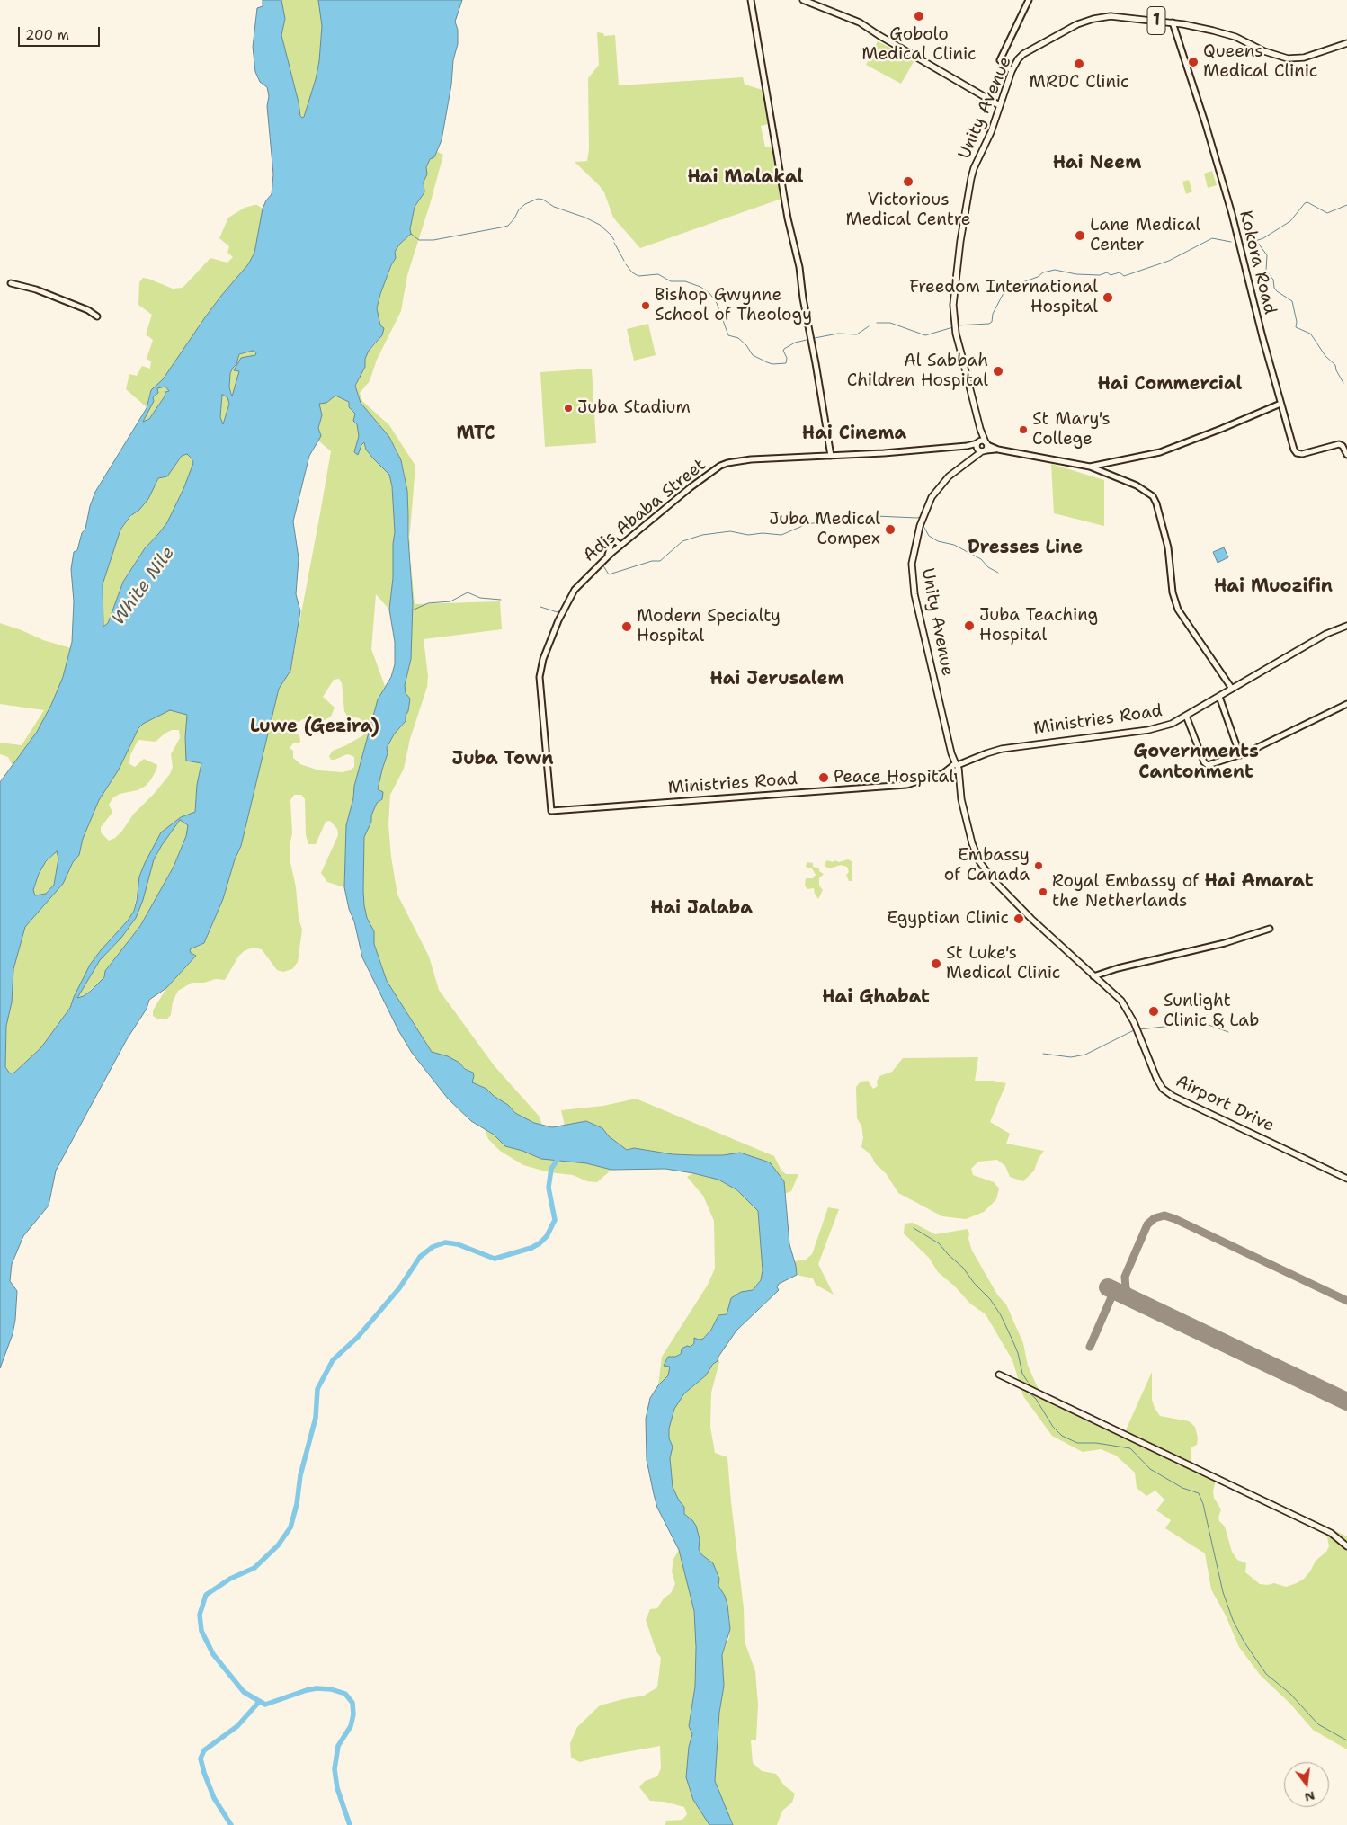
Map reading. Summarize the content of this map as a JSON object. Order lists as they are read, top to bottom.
{
  "streets": {
    "main road": [
      "1",
      "Unity Avenue",
      "Ministries Road",
      "Airport Drive"
    ],
    "street": ["Kokora Road", "Adis Ababa Street"]
  },
  "crossings": [
    ["Unity Avenue", "Kokora Road"],
    ["Unity Avenue", "Adis Ababa Street"],
    ["Unity Avenue", "Ministries Road"],
    ["Unity Avenue", "Airport Drive"],
    ["Adis Ababa Street", "Ministries Road"],
    ["Ministries Road", "Airport Drive"]
  ],
  "districts": [
    "Hai Neem",
    "Hai Malakal",
    "Hai Commercial",
    "MTC",
    "Hai Cinema",
    "Dresses Line",
    "Hai Muozifin",
    "Hai Jerusalem",
    "Luwe (Gezira)",
    "Governments Cantonment",
    "Juba Town",
    "Hai Amarat",
    "Hai Jalaba",
    "Hai Ghabat"
  ],
  "water": ["White Nile"],
  "places": [
    "Gobolo Medical Clinic",
    "Queens Medical Clinic",
    "MRDC Clinic",
    "Victorious Medical Centre",
    "Lane Medical Center",
    "Freedom International Hospital",
    "Bishop Gwynne School of Theology",
    "Al Sabbah Children Hospital",
    "Juba Stadium",
    "St Mary's College",
    "Juba Medical Compex",
    "Juba Teaching Hospital",
    "Modern Specialty Hospital",
    "Peace Hospital",
    "Embassy of Canada",
    "Royal Embassy of the Netherlands",
    "Egyptian Clinic",
    "St Luke's Medical Clinic",
    "Sunlight Clinic & Lab"
  ],
  "scale_bar": "200 m",
  "north": "bottom"
}
